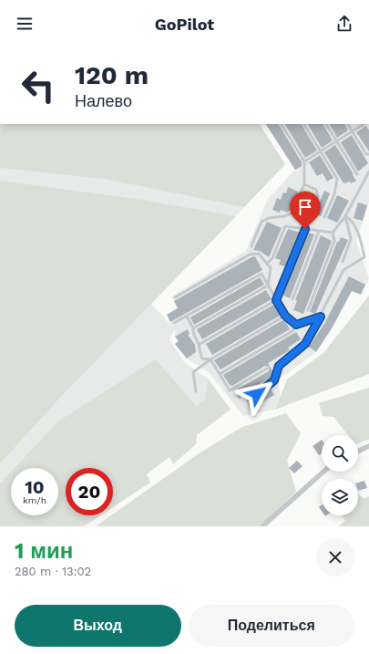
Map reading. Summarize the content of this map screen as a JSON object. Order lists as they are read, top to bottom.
{
  "page": {
    "header": "GoPilot",
    "turn": ["120 m", "Налево"],
    "speed": "10 km/h",
    "limit": "20",
    "heading": ["1 мин", "280 m · 13:02"],
    "buttons": ["Выход", "Поделиться"]
  }
}
